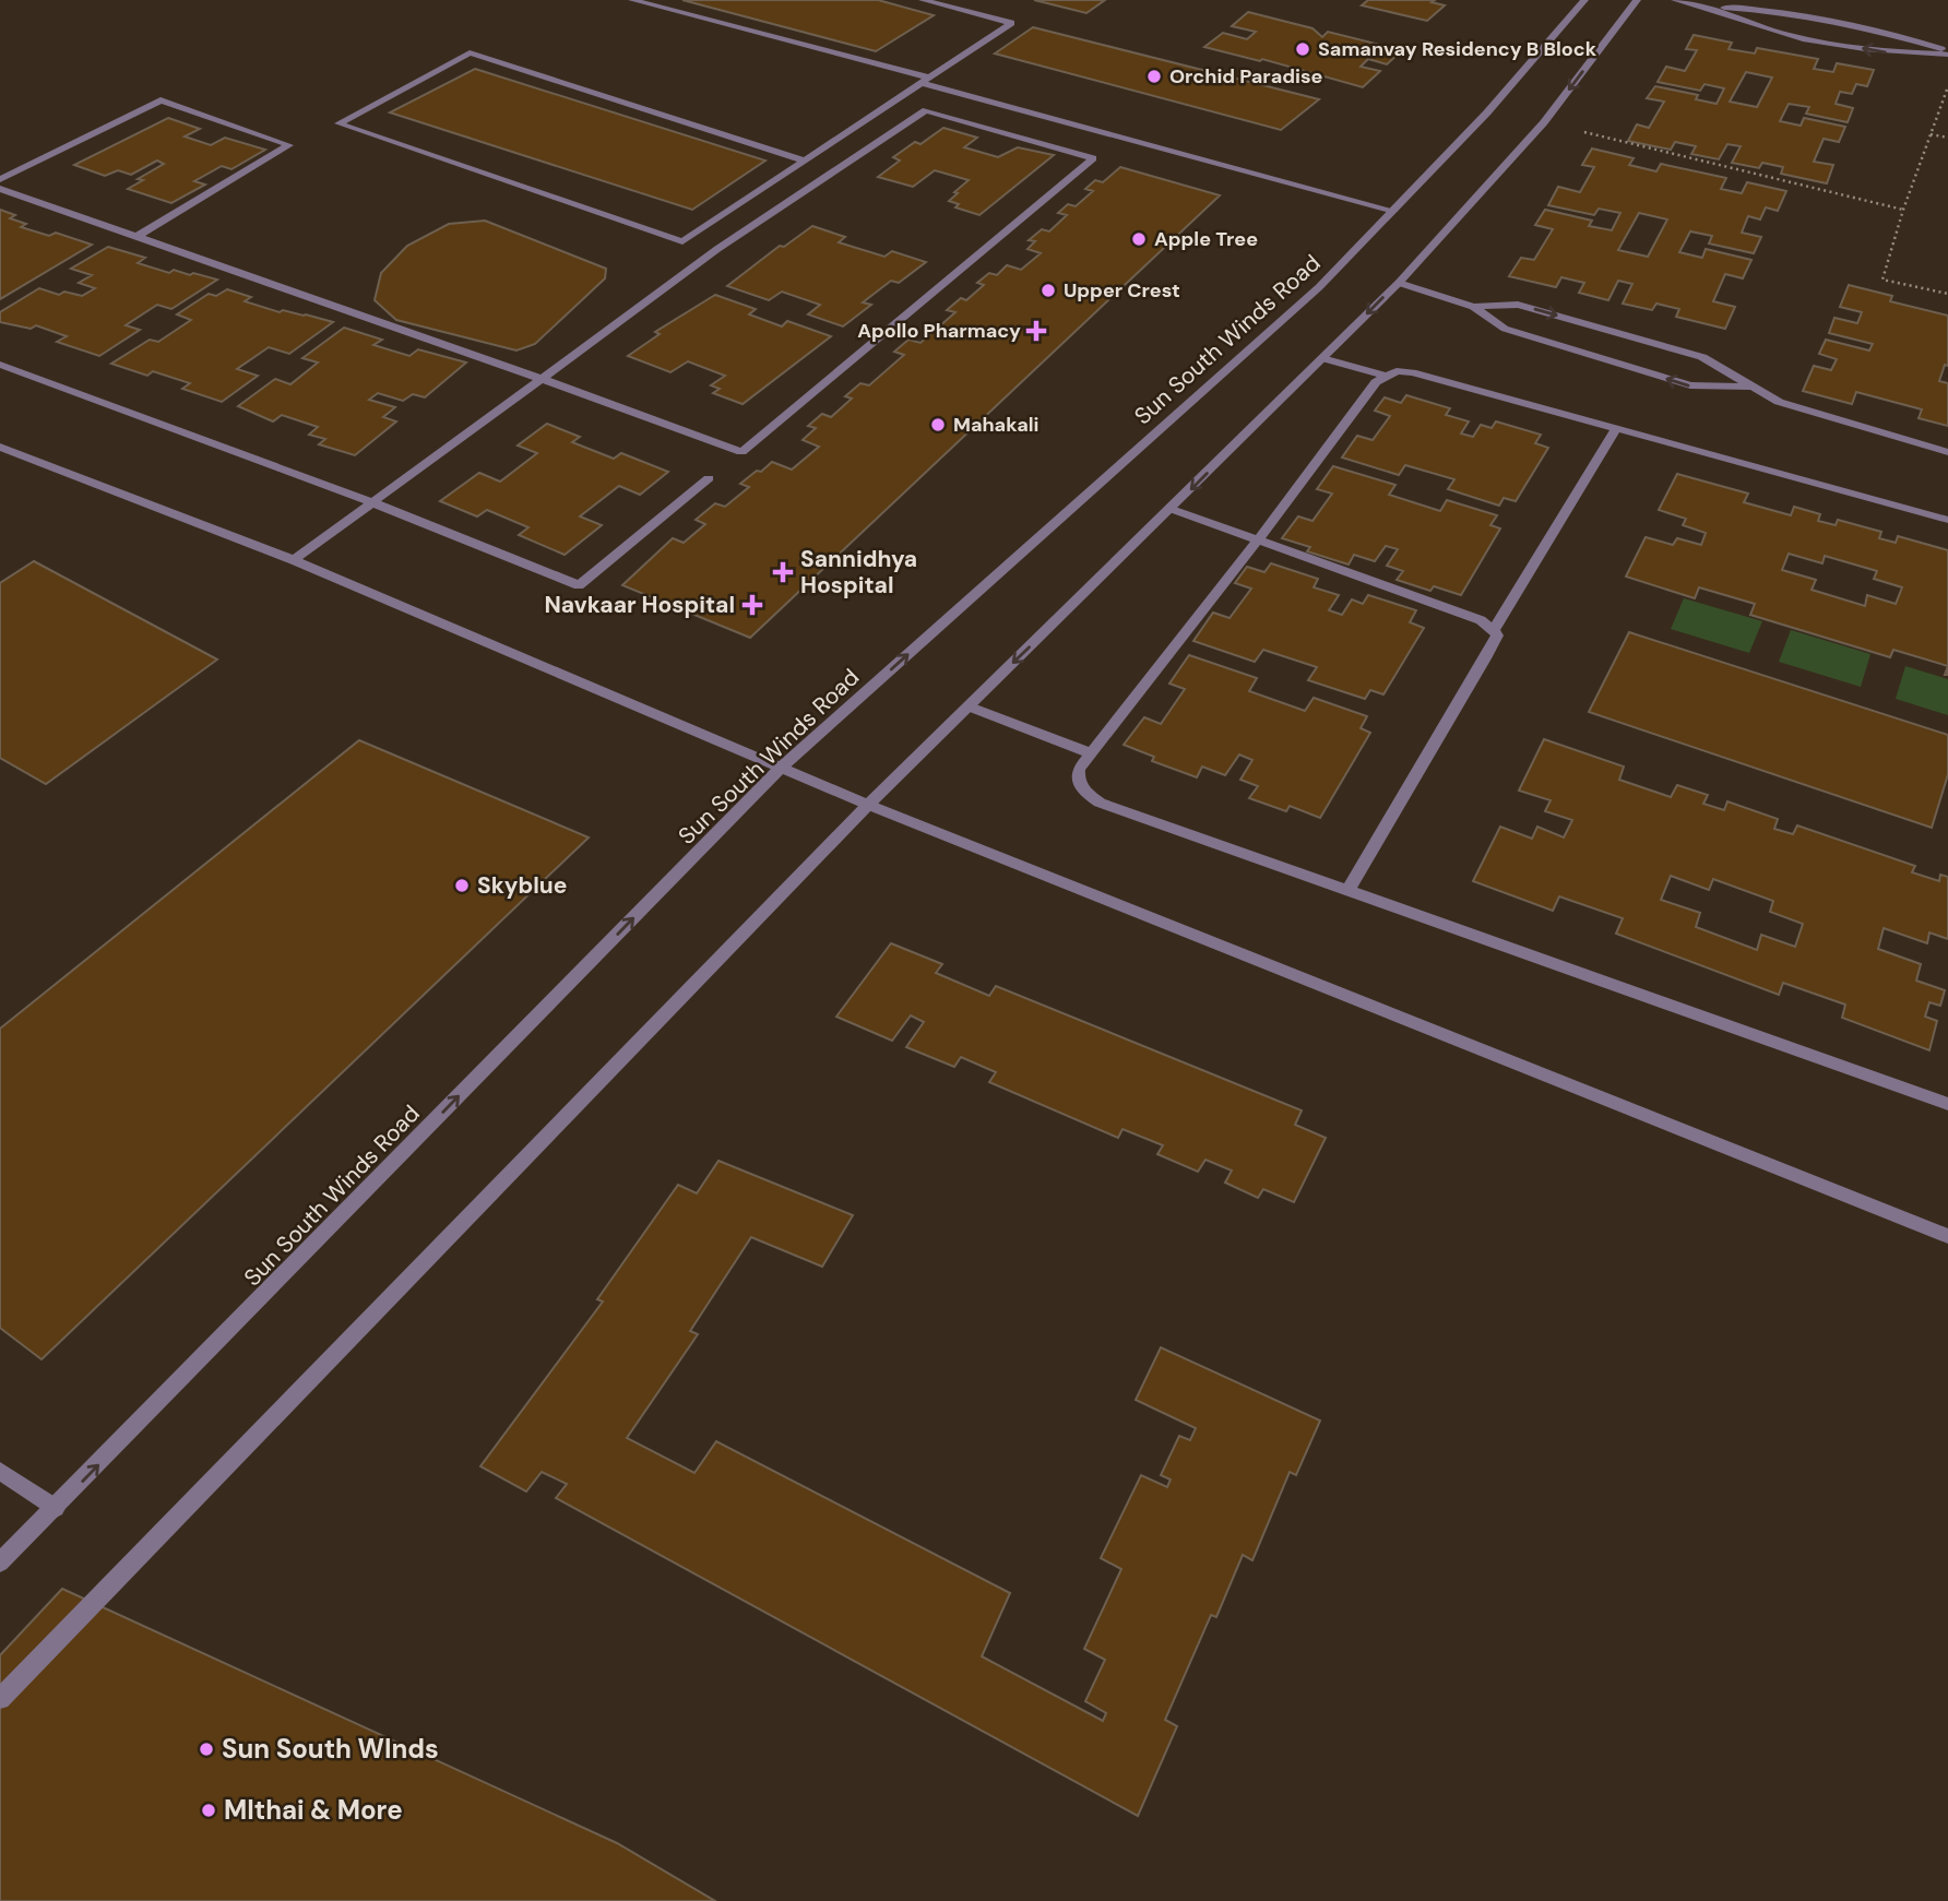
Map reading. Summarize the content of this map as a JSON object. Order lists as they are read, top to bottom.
{
  "streets": {
    "street": ["Sun South Winds Road"]
  },
  "places": {
    "other": [
      "Samanvay Residency B Block",
      "Orchid Paradise",
      "Apple Tree",
      "Upper Crest",
      "Mahakali",
      "Skyblue",
      "Sun South WInds",
      "MIthai & More"
    ],
    "health": ["Apollo Pharmacy", "Sannidhya Hospital", "Navkaar Hospital"]
  }
}
